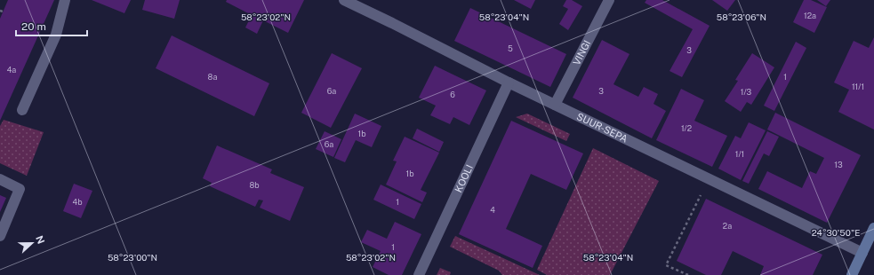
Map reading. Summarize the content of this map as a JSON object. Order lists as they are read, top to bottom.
{
  "streets": {
    "street": ["VINGI", "SUUR-SEPA", "KOOLI"]
  },
  "crossings": [
    ["VINGI", "SUUR-SEPA"],
    ["SUUR-SEPA", "KOOLI"]
  ],
  "house_numbers": [
    "12a",
    "5",
    "3",
    "4a",
    "8a",
    "1",
    "11/1",
    "6a",
    "3",
    "1/3",
    "6",
    "1/2",
    "1b",
    "6a",
    "1/1",
    "13",
    "1b",
    "8b",
    "4b",
    "1",
    "4",
    "2a",
    "1"
  ],
  "scale_bar": "20 m",
  "north": "right",
  "coordinates": [
    "58°23'06\"N",
    "58°23'02\"N",
    "58°23'04\"N",
    "24°30'50\"E",
    "58°23'00\"N"
  ]
}
